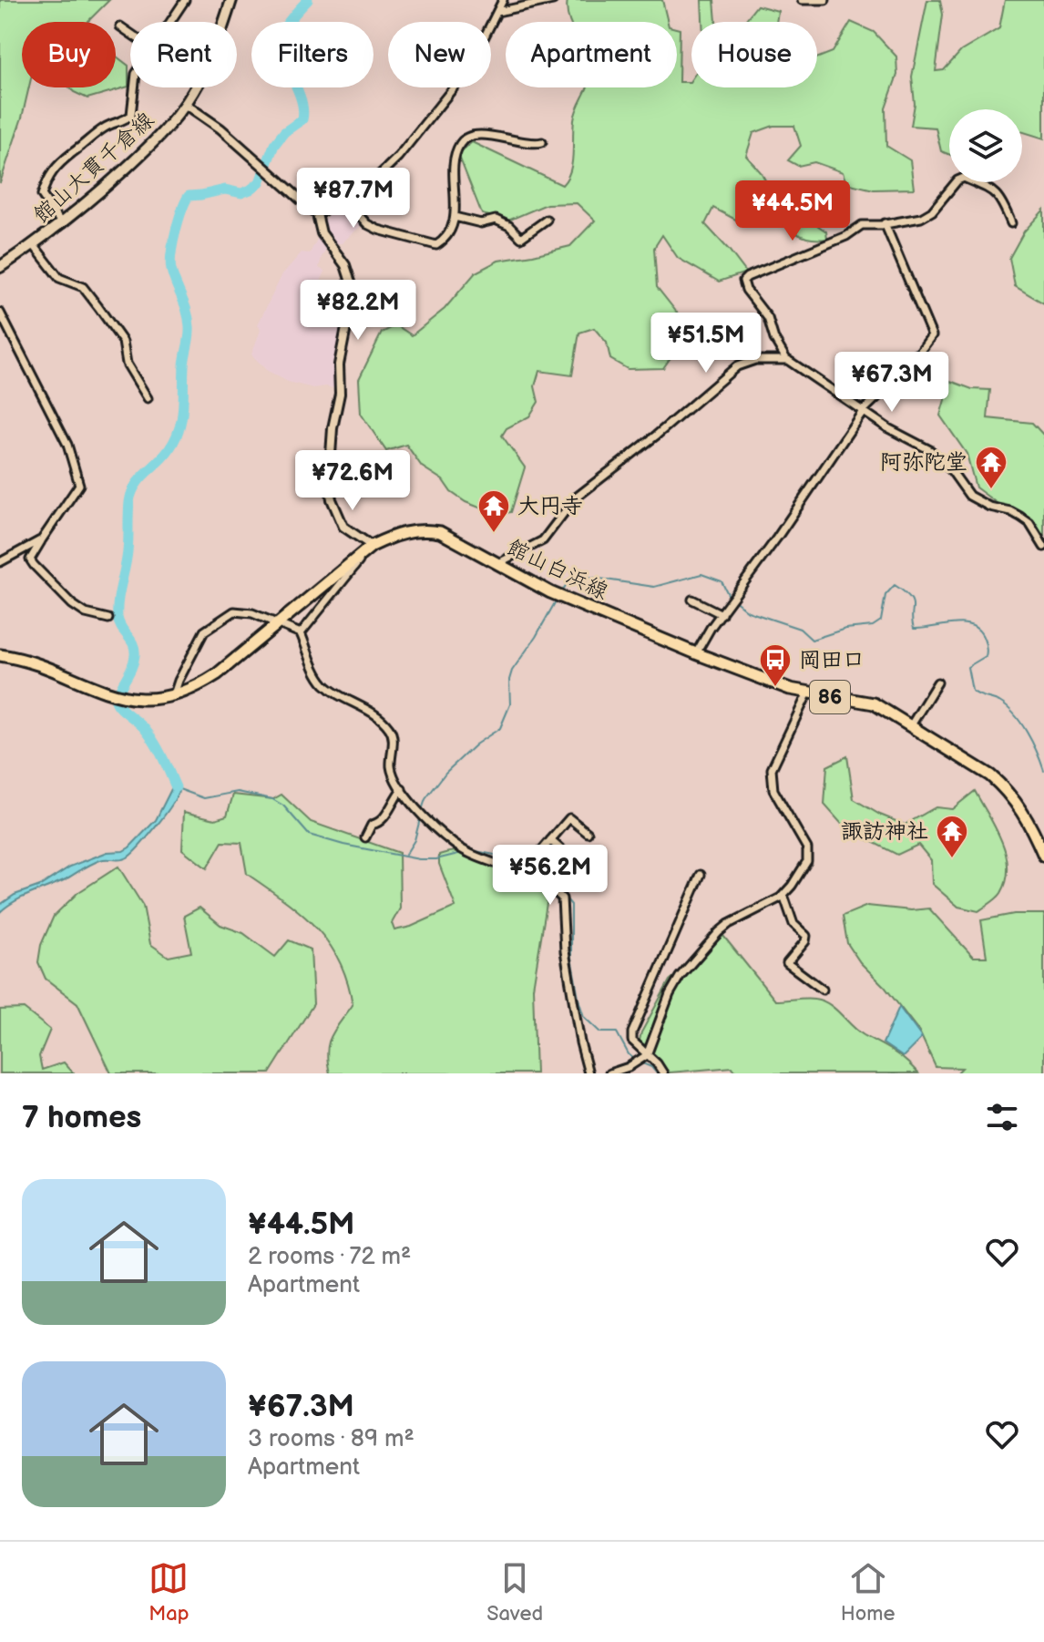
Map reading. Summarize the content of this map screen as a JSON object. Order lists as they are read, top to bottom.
{
  "streets": {
    "main road": ["館山大貫千倉線", "館山白浜線", "86"]
  },
  "places": {
    "temple": ["阿弥陀堂", "大円寺", "諏訪神社"],
    "bus stop": ["岡田口"]
  },
  "page": {
    "chip": [
      "Buy",
      "Rent",
      "Filters",
      "New",
      "Apartment",
      "House"
    ],
    "price": [
      "¥87.7M",
      "¥44.5M",
      "¥82.2M",
      "¥51.5M",
      "¥67.3M",
      "¥72.6M",
      "¥56.2M"
    ],
    "heading": "7 homes",
    "list": [
      {
        "name": "¥44.5M",
        "note": "2 rooms · 72 m² · Apartment"
      },
      {
        "name": "¥67.3M",
        "note": "3 rooms · 89 m² · Apartment"
      }
    ],
    "tabs": ["Map", "Saved", "Home"]
  }
}
